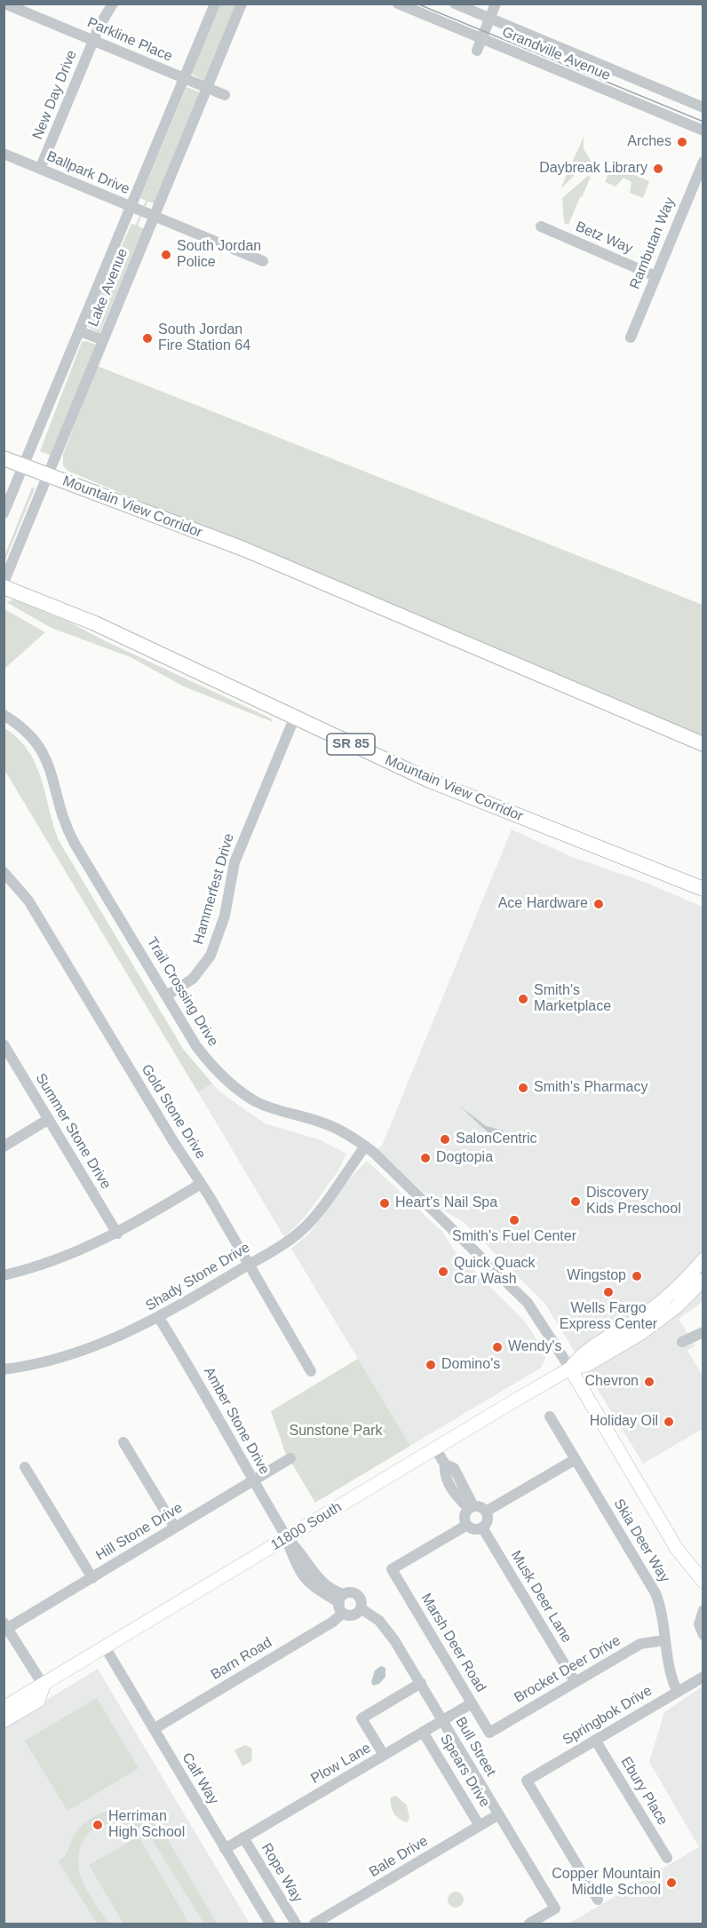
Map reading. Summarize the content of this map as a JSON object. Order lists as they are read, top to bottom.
{
  "streets": {
    "highway": ["Mountain View Corridor", "SR 85"],
    "main road": ["11800 South"],
    "street": [
      "Parkline Place",
      "Grandville Avenue",
      "New Day Drive",
      "Ballpark Drive",
      "Betz Way",
      "Rambutan Way",
      "Lake Avenue",
      "Hammerfest Drive",
      "Trail Crossing Drive",
      "Gold Stone Drive",
      "Summer Stone Drive",
      "Shady Stone Drive",
      "Amber Stone Drive",
      "Hill Stone Drive",
      "Skia Deer Way",
      "Musk Deer Lane",
      "Marsh Deer Road",
      "Barn Road",
      "Brocket Deer Drive",
      "Springbok Drive",
      "Bull Street",
      "Plow Lane",
      "Spears Drive",
      "Calf Way",
      "Ebury Place",
      "Bale Drive",
      "Rope Way"
    ]
  },
  "crossings": [
    ["Parkline Place", "New Day Drive"],
    ["Parkline Place", "Lake Avenue"],
    ["New Day Drive", "Ballpark Drive"],
    ["Ballpark Drive", "Lake Avenue"],
    ["Betz Way", "Rambutan Way"],
    ["Lake Avenue", "Mountain View Corridor"],
    ["Mountain View Corridor", "Hammerfest Drive"],
    ["Hammerfest Drive", "Trail Crossing Drive"],
    ["Trail Crossing Drive", "Shady Stone Drive"],
    ["Trail Crossing Drive", "11800 South"],
    ["Gold Stone Drive", "Shady Stone Drive"],
    ["Shady Stone Drive", "Amber Stone Drive"],
    ["Amber Stone Drive", "11800 South"],
    ["Amber Stone Drive", "Hill Stone Drive"],
    ["Amber Stone Drive", "Barn Road"],
    ["Amber Stone Drive", "Bull Street"],
    ["11800 South", "Calf Way"],
    ["Skia Deer Way", "Brocket Deer Drive"],
    ["Skia Deer Way", "Springbok Drive"],
    ["Musk Deer Lane", "Marsh Deer Road"],
    ["Musk Deer Lane", "Brocket Deer Drive"],
    ["Marsh Deer Road", "Brocket Deer Drive"],
    ["Marsh Deer Road", "Plow Lane"],
    ["Barn Road", "Bull Street"],
    ["Barn Road", "Calf Way"],
    ["Springbok Drive", "Ebury Place"],
    ["Bull Street", "Plow Lane"],
    ["Bull Street", "Bale Drive"],
    ["Plow Lane", "Spears Drive"],
    ["Plow Lane", "Calf Way"],
    ["Plow Lane", "Rope Way"],
    ["Spears Drive", "Bale Drive"]
  ],
  "parks": ["Sunstone Park"],
  "places": [
    "Arches",
    "Daybreak Library",
    "South Jordan Police",
    "South Jordan Fire Station 64",
    "Ace Hardware",
    "Smith's Marketplace",
    "Smith's Pharmacy",
    "SalonCentric",
    "Dogtopia",
    "Discovery Kids Preschool",
    "Heart's Nail Spa",
    "Smith's Fuel Center",
    "Quick Quack Car Wash",
    "Wingstop",
    "Wells Fargo Express Center",
    "Wendy's",
    "Domino's",
    "Chevron",
    "Holiday Oil",
    "Herriman High School",
    "Copper Mountain Middle School"
  ]
}
